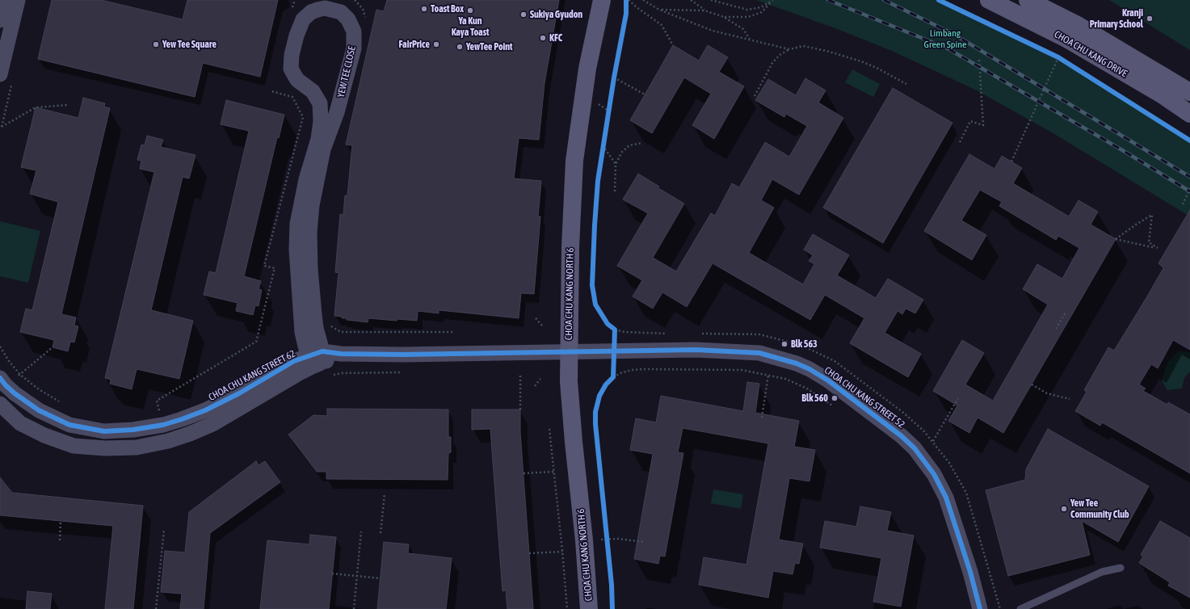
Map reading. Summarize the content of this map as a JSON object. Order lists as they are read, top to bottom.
{
  "streets": {
    "street": [
      "CHOA CHU KANG DRIVE",
      "YEW TEE CLOSE",
      "CHOA CHU KANG NORTH 6",
      "CHOA CHU KANG STREET 62",
      "CHOA CHU KANG STREET 52"
    ]
  },
  "crossings": [
    ["YEW TEE CLOSE", "CHOA CHU KANG STREET 62"],
    ["CHOA CHU KANG NORTH 6", "CHOA CHU KANG STREET 62"],
    ["CHOA CHU KANG NORTH 6", "CHOA CHU KANG STREET 52"],
    ["CHOA CHU KANG STREET 62", "CHOA CHU KANG STREET 52"]
  ],
  "parks": ["Limbang Green Spine"],
  "places": [
    "Toast Box",
    "Ya Kun Kaya Toast",
    "Sukiya Gyudon",
    "Kranji Primary School",
    "KFC",
    "Yew Tee Square",
    "FairPrice",
    "YewTee Point",
    "Blk 563",
    "Blk 560",
    "Yew Tee Community Club"
  ]
}
